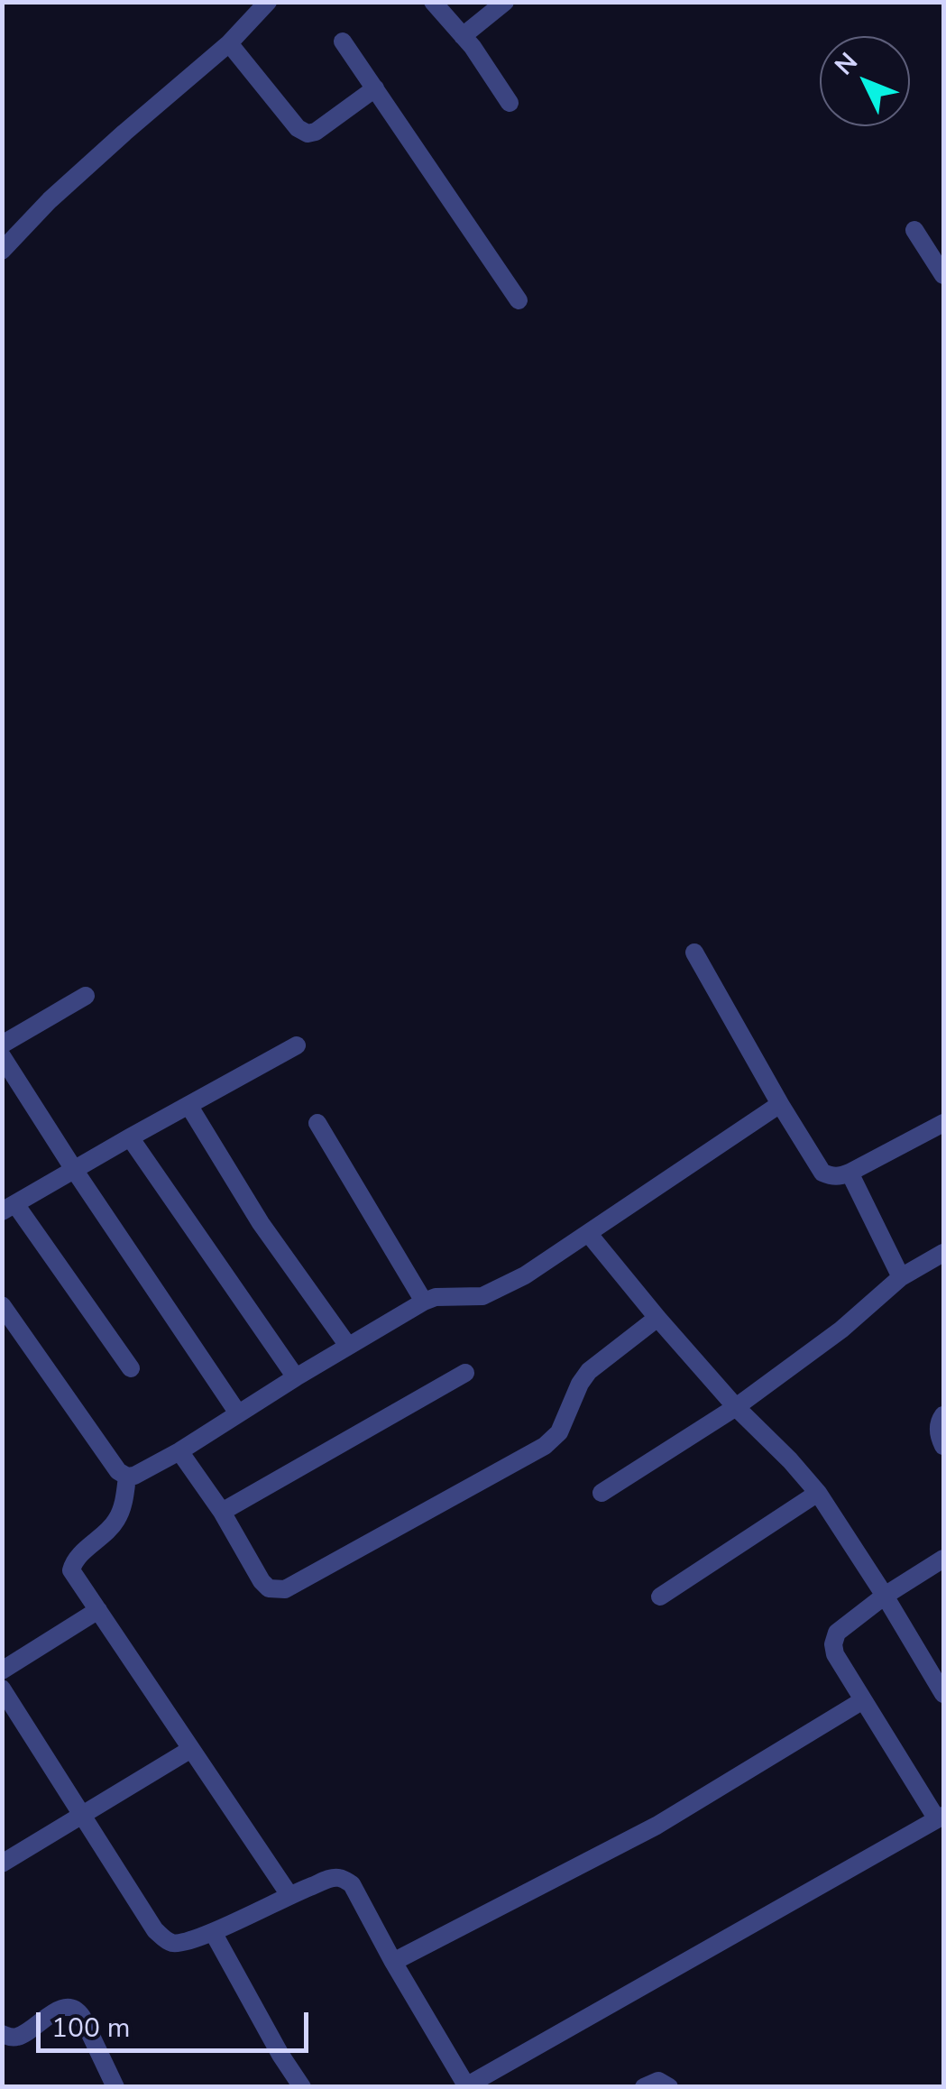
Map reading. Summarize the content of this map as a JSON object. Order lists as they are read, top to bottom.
{
  "scale_bar": "100 m",
  "north": "top left"
}
